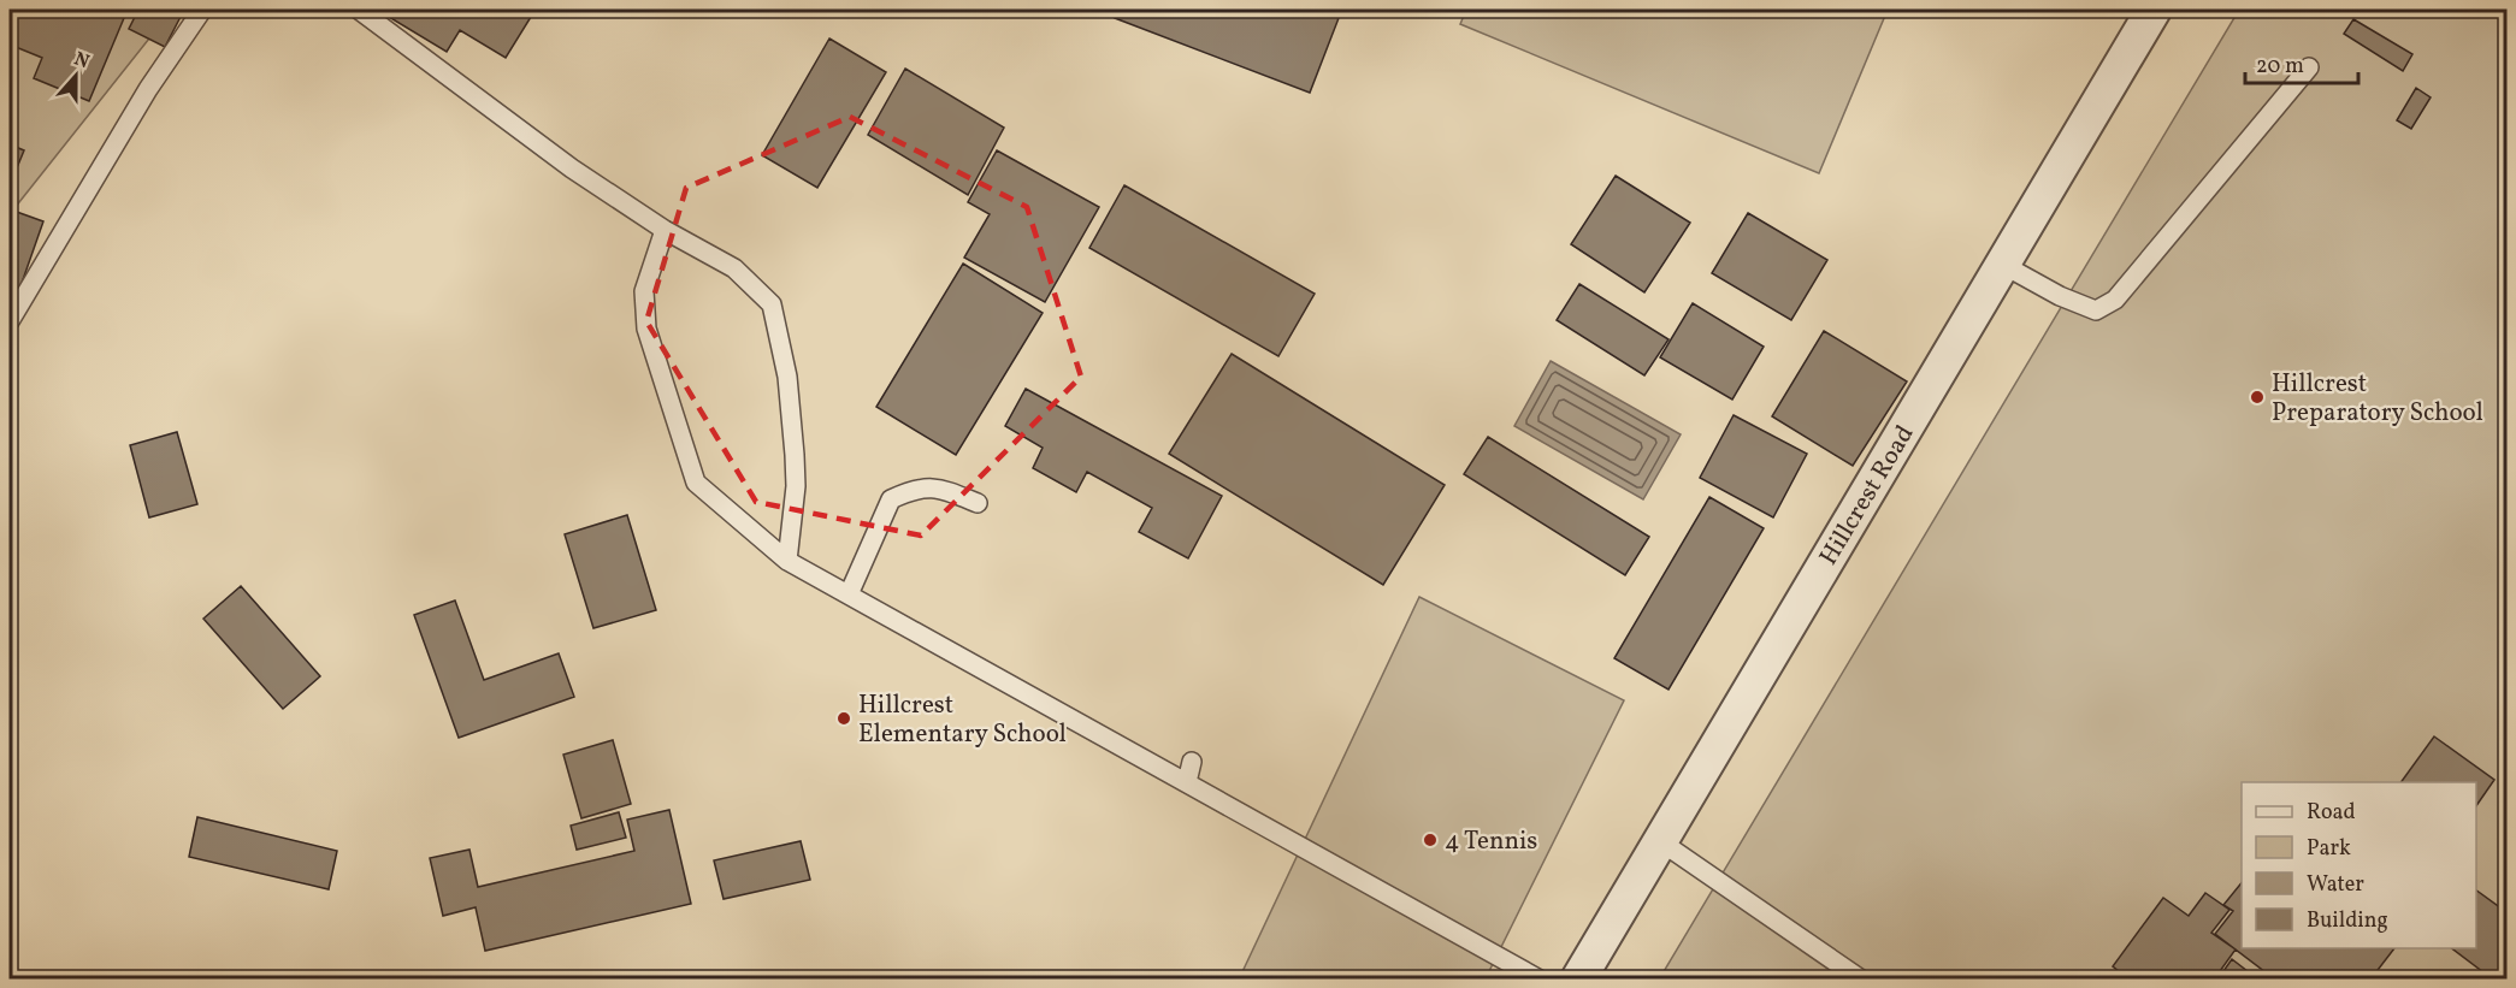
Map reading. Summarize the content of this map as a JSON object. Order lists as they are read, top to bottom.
{
  "streets": {
    "street": ["Hillcrest Road"]
  },
  "places": ["Hillcrest Preparatory School", "Hillcrest Elementary School", "4 Tennis"],
  "legend": [
    "Road",
    "Park",
    "Water",
    "Building"
  ],
  "scale_bar": "20 m",
  "north": "top"
}
